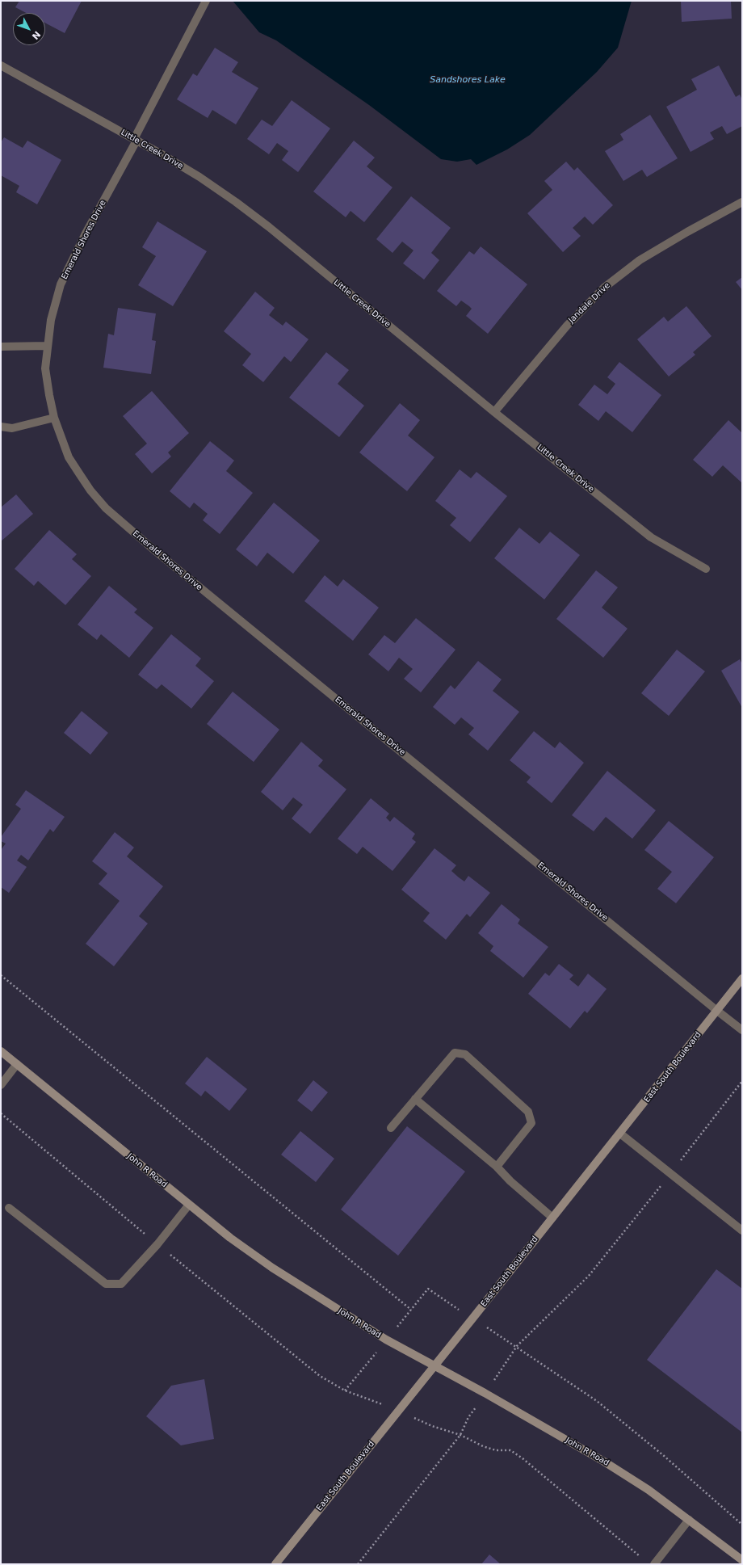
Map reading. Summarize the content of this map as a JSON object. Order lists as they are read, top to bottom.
{
  "streets": {
    "main road": ["East South Boulevard", "John R Road"],
    "street": ["Little Creek Drive", "Emerald Shores Drive", "Jandale Drive"]
  },
  "crossings": [
    ["Little Creek Drive", "Emerald Shores Drive"],
    ["Little Creek Drive", "Jandale Drive"],
    ["Emerald Shores Drive", "East South Boulevard"],
    ["East South Boulevard", "John R Road"]
  ],
  "water": ["Sandshores Lake"],
  "north": "bottom right"
}
